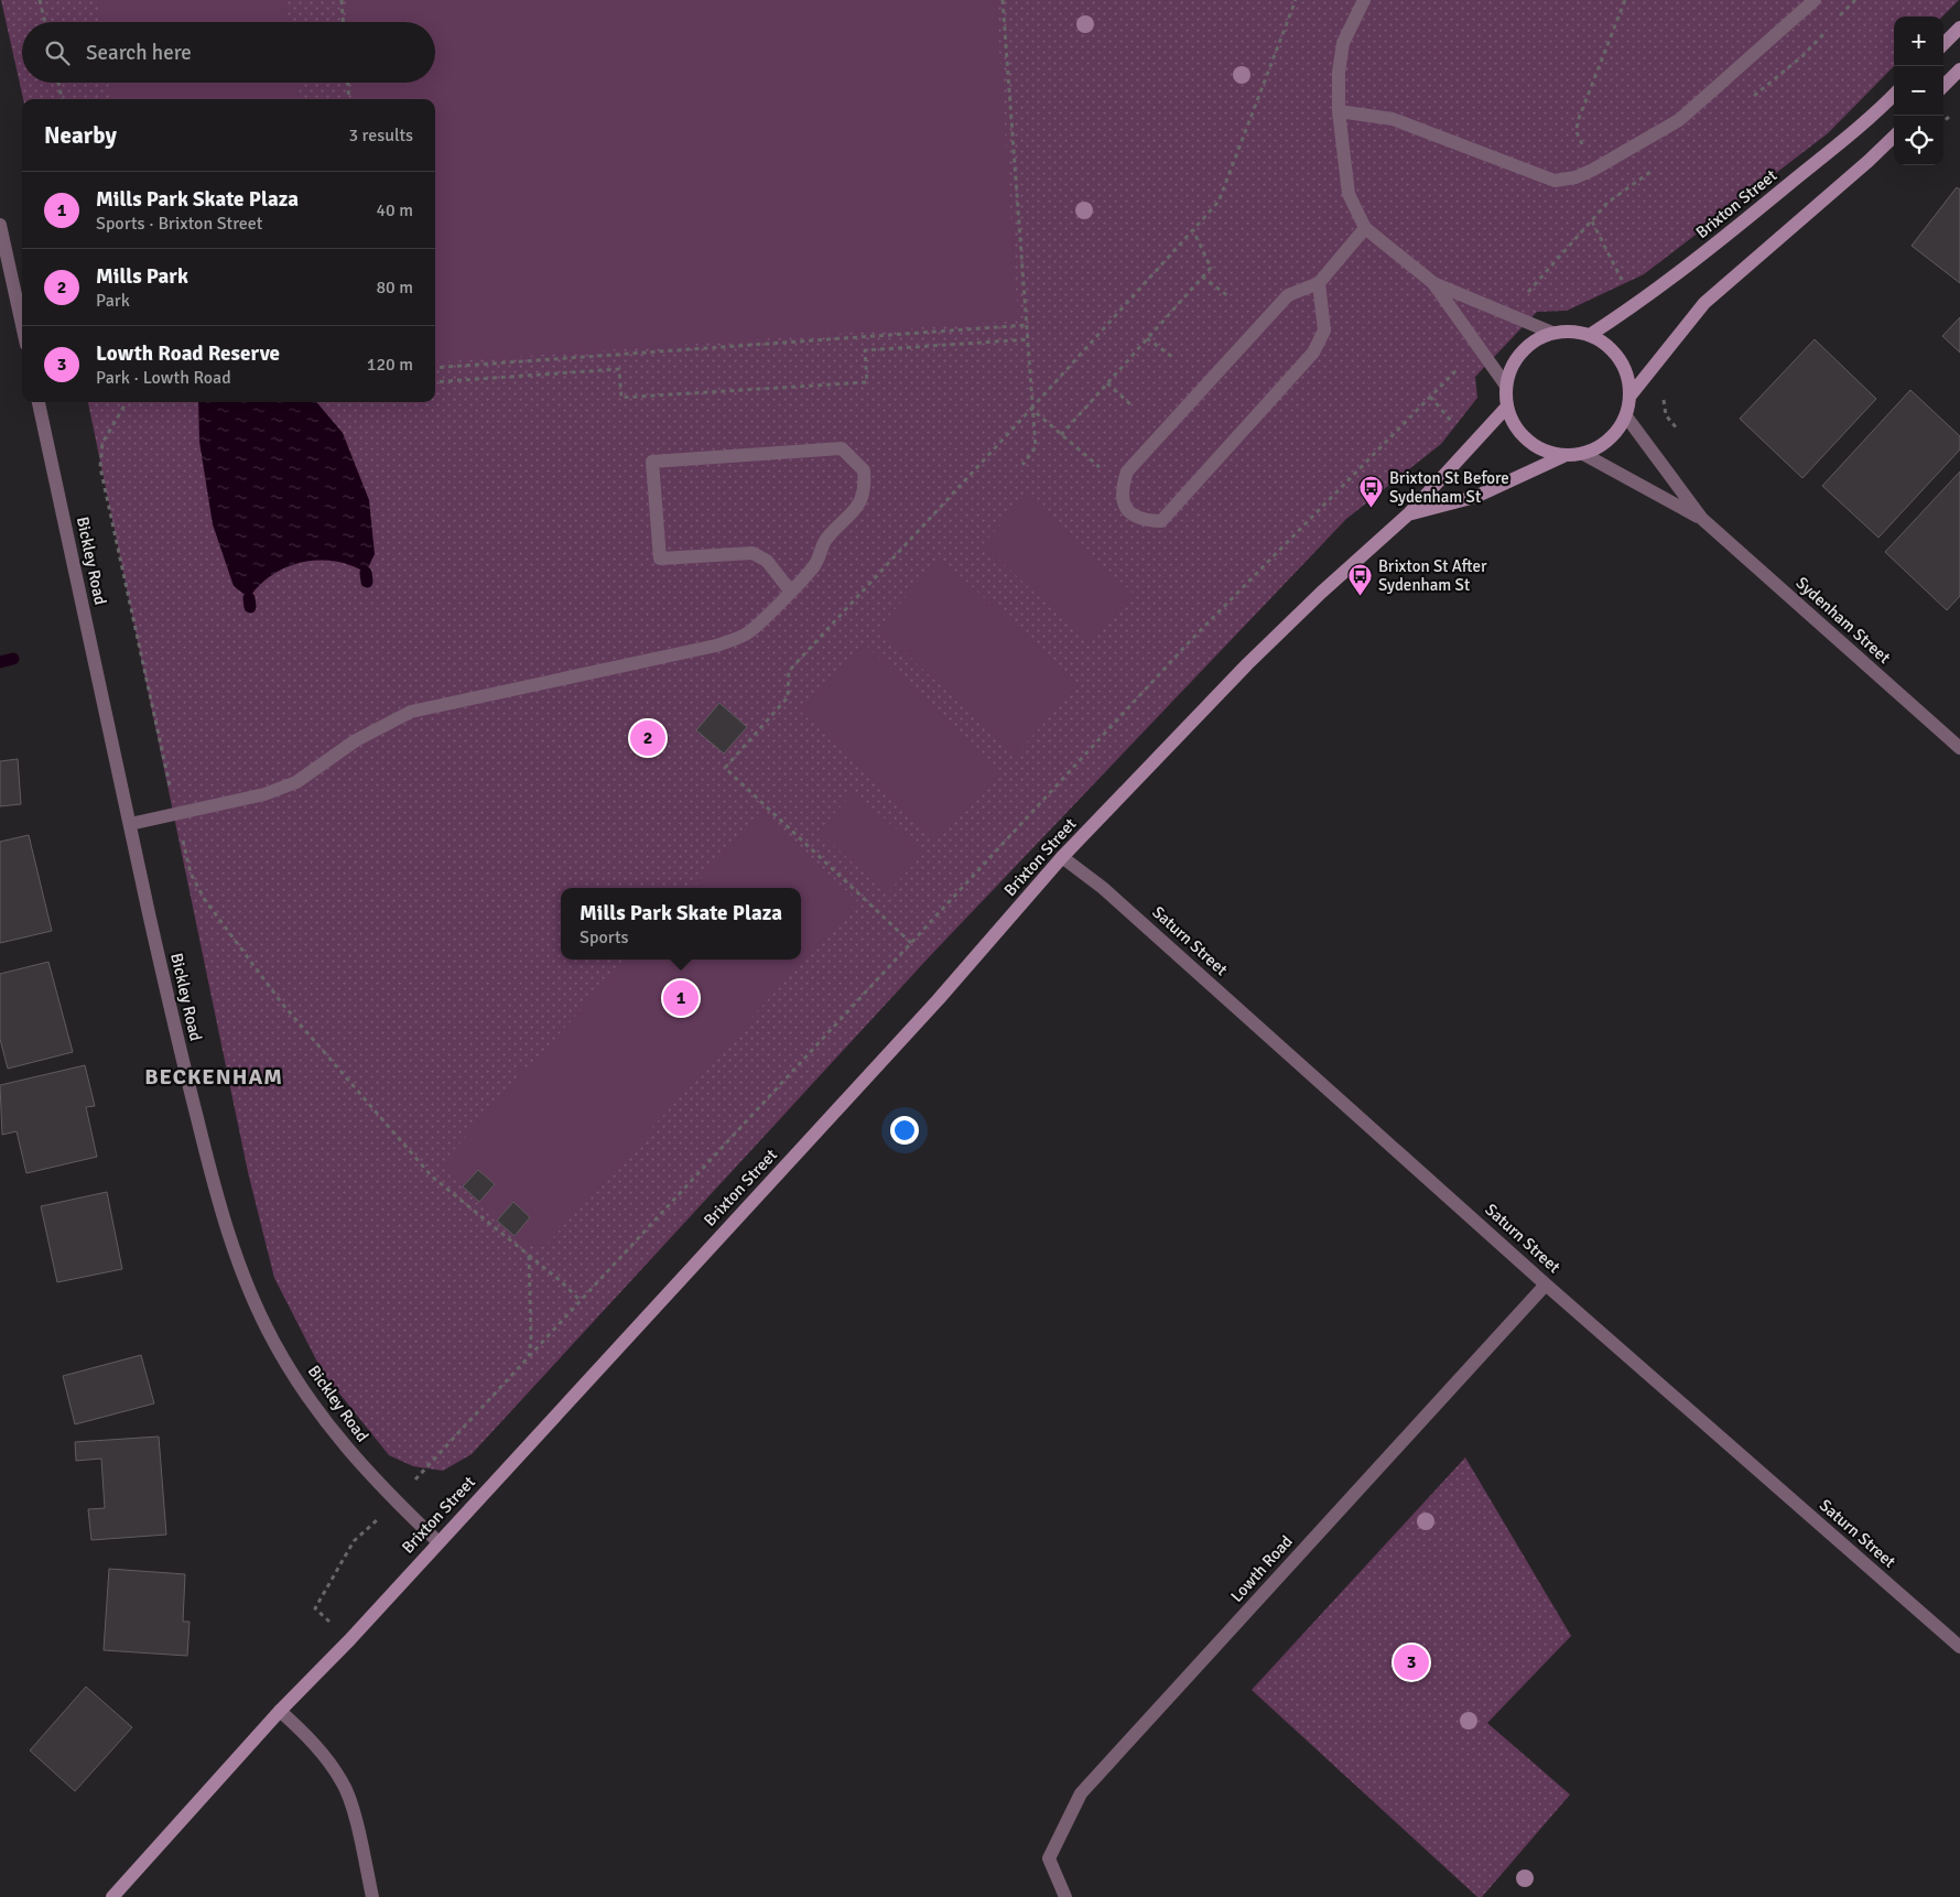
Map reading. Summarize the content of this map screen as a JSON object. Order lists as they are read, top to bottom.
{
  "streets": {
    "main road": ["Brixton Street"],
    "street": [
      "Bickley Road",
      "Sydenham Street",
      "Saturn Street",
      "Lowth Road"
    ]
  },
  "crossings": [
    ["Brixton Street", "Bickley Road"],
    ["Brixton Street", "Sydenham Street"],
    ["Brixton Street", "Saturn Street"],
    ["Saturn Street", "Lowth Road"]
  ],
  "districts": ["BECKENHAM"],
  "places": {
    "bus stop": ["Brixton St Before Sydenham St", "Brixton St After Sydenham St"]
  },
  "page": {
    "map_buttons": ["+", "−"],
    "search": "Search here",
    "heading": ["Nearby", "3 results"],
    "list": [
      {
        "mark": "1",
        "name": "Mills Park Skate Plaza",
        "note": "Sports · Brixton Street",
        "value": "40 m"
      },
      {
        "mark": "2",
        "name": "Mills Park",
        "note": "Park",
        "value": "80 m"
      },
      {
        "mark": "3",
        "name": "Lowth Road Reserve",
        "note": "Park · Lowth Road",
        "value": "120 m"
      }
    ],
    "pins": ["2", "1", "3"],
    "popup": ["Mills Park Skate Plaza", "Sports"]
  }
}
